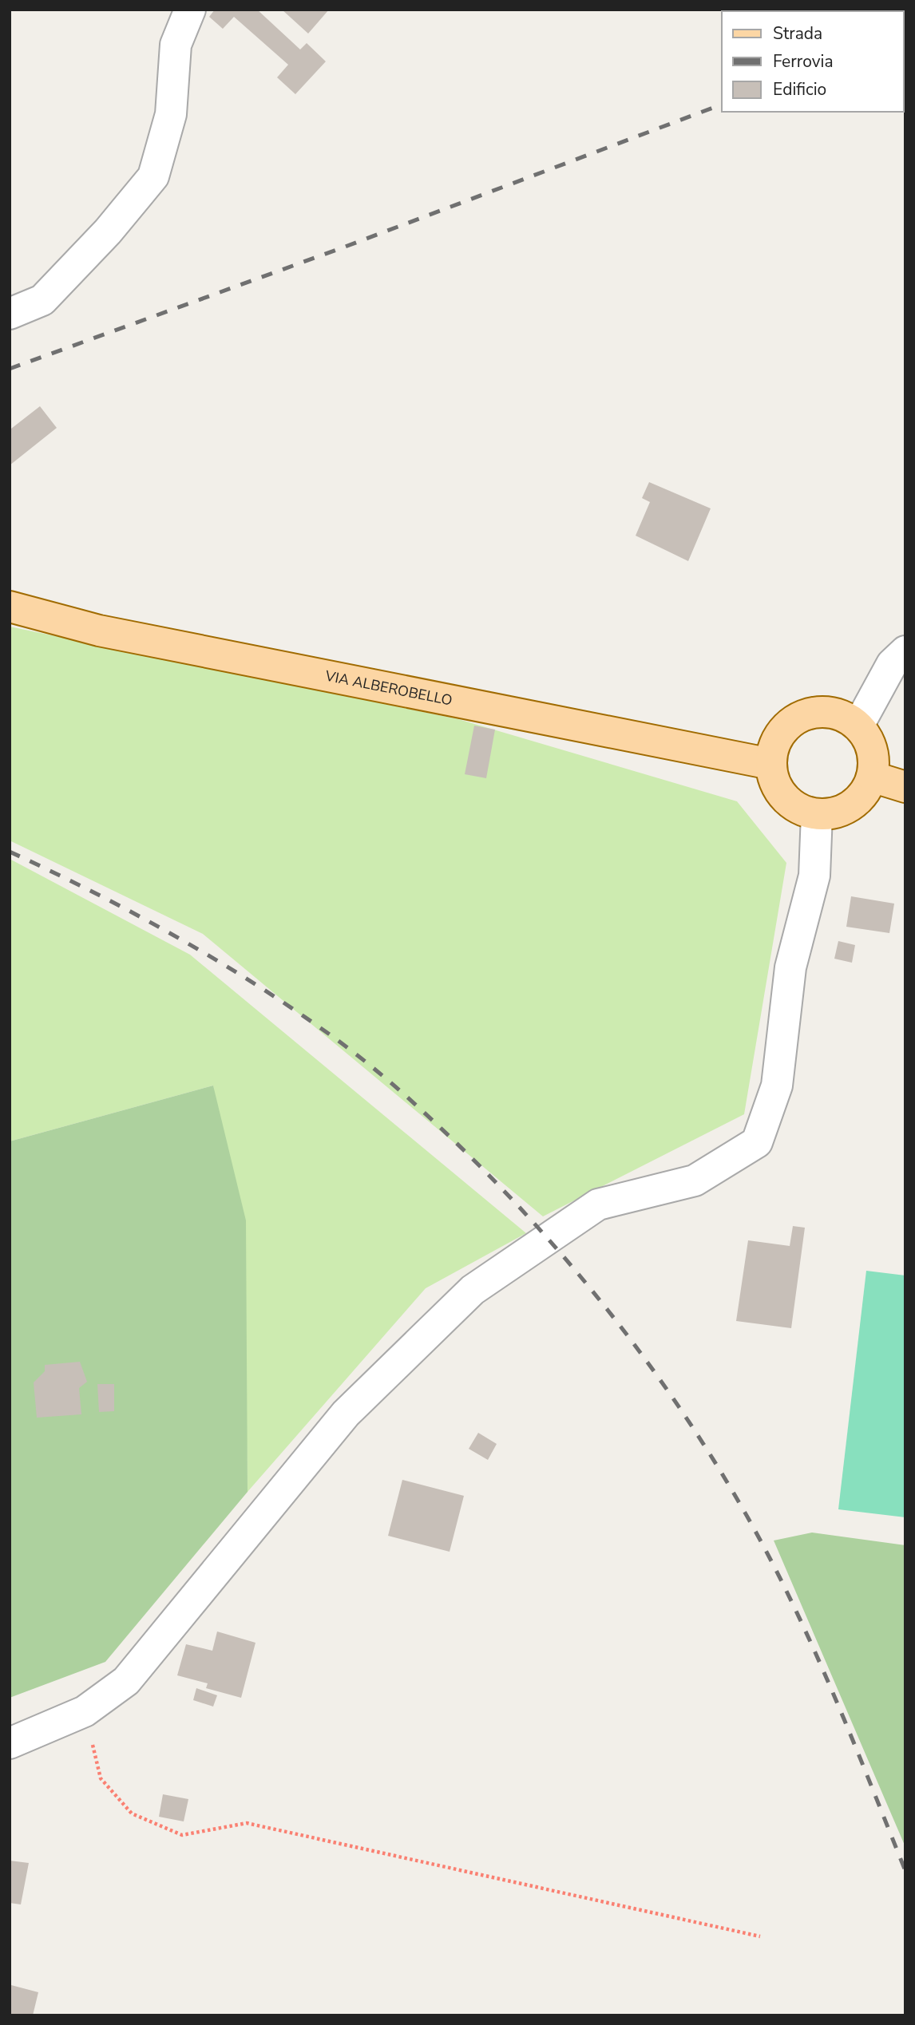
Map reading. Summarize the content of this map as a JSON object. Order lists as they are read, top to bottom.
{
  "streets": {
    "main road": ["VIA ALBEROBELLO"]
  },
  "legend": ["Strada", "Ferrovia", "Edificio"]
}
